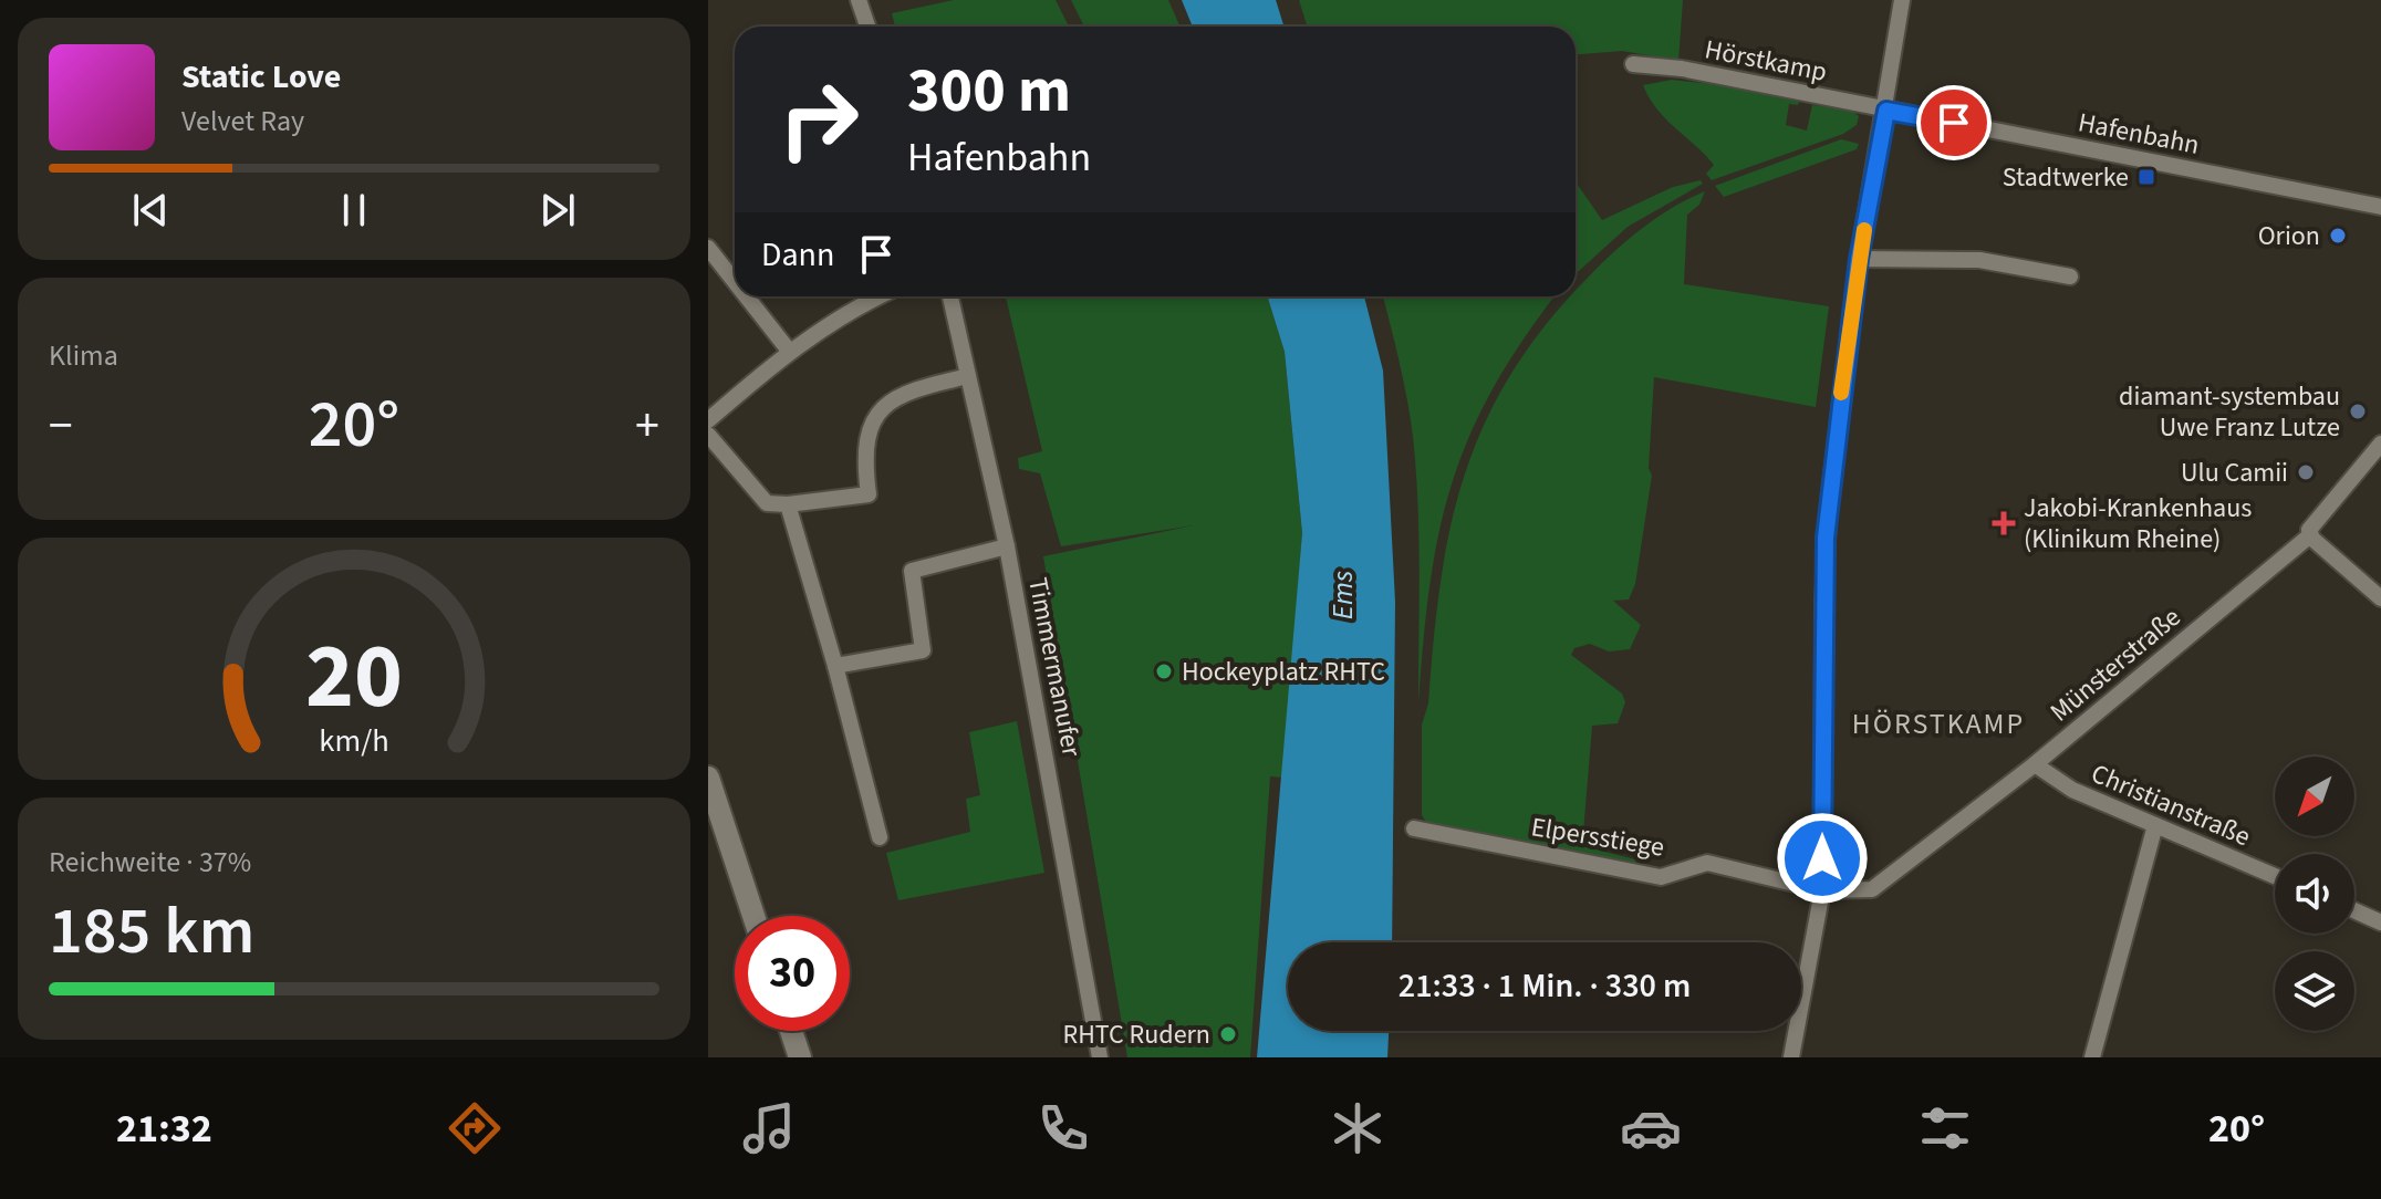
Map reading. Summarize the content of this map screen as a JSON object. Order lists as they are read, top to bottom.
{
  "streets": {
    "street": [
      "Hörstkamp",
      "Hafenbahn",
      "Münsterstraße",
      "Timmermanufer",
      "Christianstraße",
      "Elpersstiege"
    ]
  },
  "crossings": [
    ["Hörstkamp", "Hafenbahn"],
    ["Münsterstraße", "Christianstraße"],
    ["Münsterstraße", "Elpersstiege"]
  ],
  "districts": ["HÖRSTKAMP"],
  "water": ["Ems"],
  "places": {
    "transit": ["Stadtwerke"],
    "other": [
      "Orion",
      "diamant-systembau Uwe Franz Lutze",
      "Ulu Camii",
      "Hockeyplatz RHTC",
      "RHTC Rudern"
    ],
    "health": ["Jakobi-Krankenhaus (Klinikum Rheine)"]
  },
  "north": "bottom left",
  "page": {
    "turn": ["300 m", "Hafenbahn"],
    "song": ["Static Love", "Velvet Ray"],
    "then": "Dann",
    "tile": [
      "Klima",
      ["Reichweite · 37%", "185 km"]
    ],
    "heat": ["−", "20°", "+"],
    "limit": "30",
    "trip": "21:33 · 1 Min. · 330 m",
    "tabs": ["21:32", "20°"],
    "gauge": ["20", "km/h"]
  }
}
